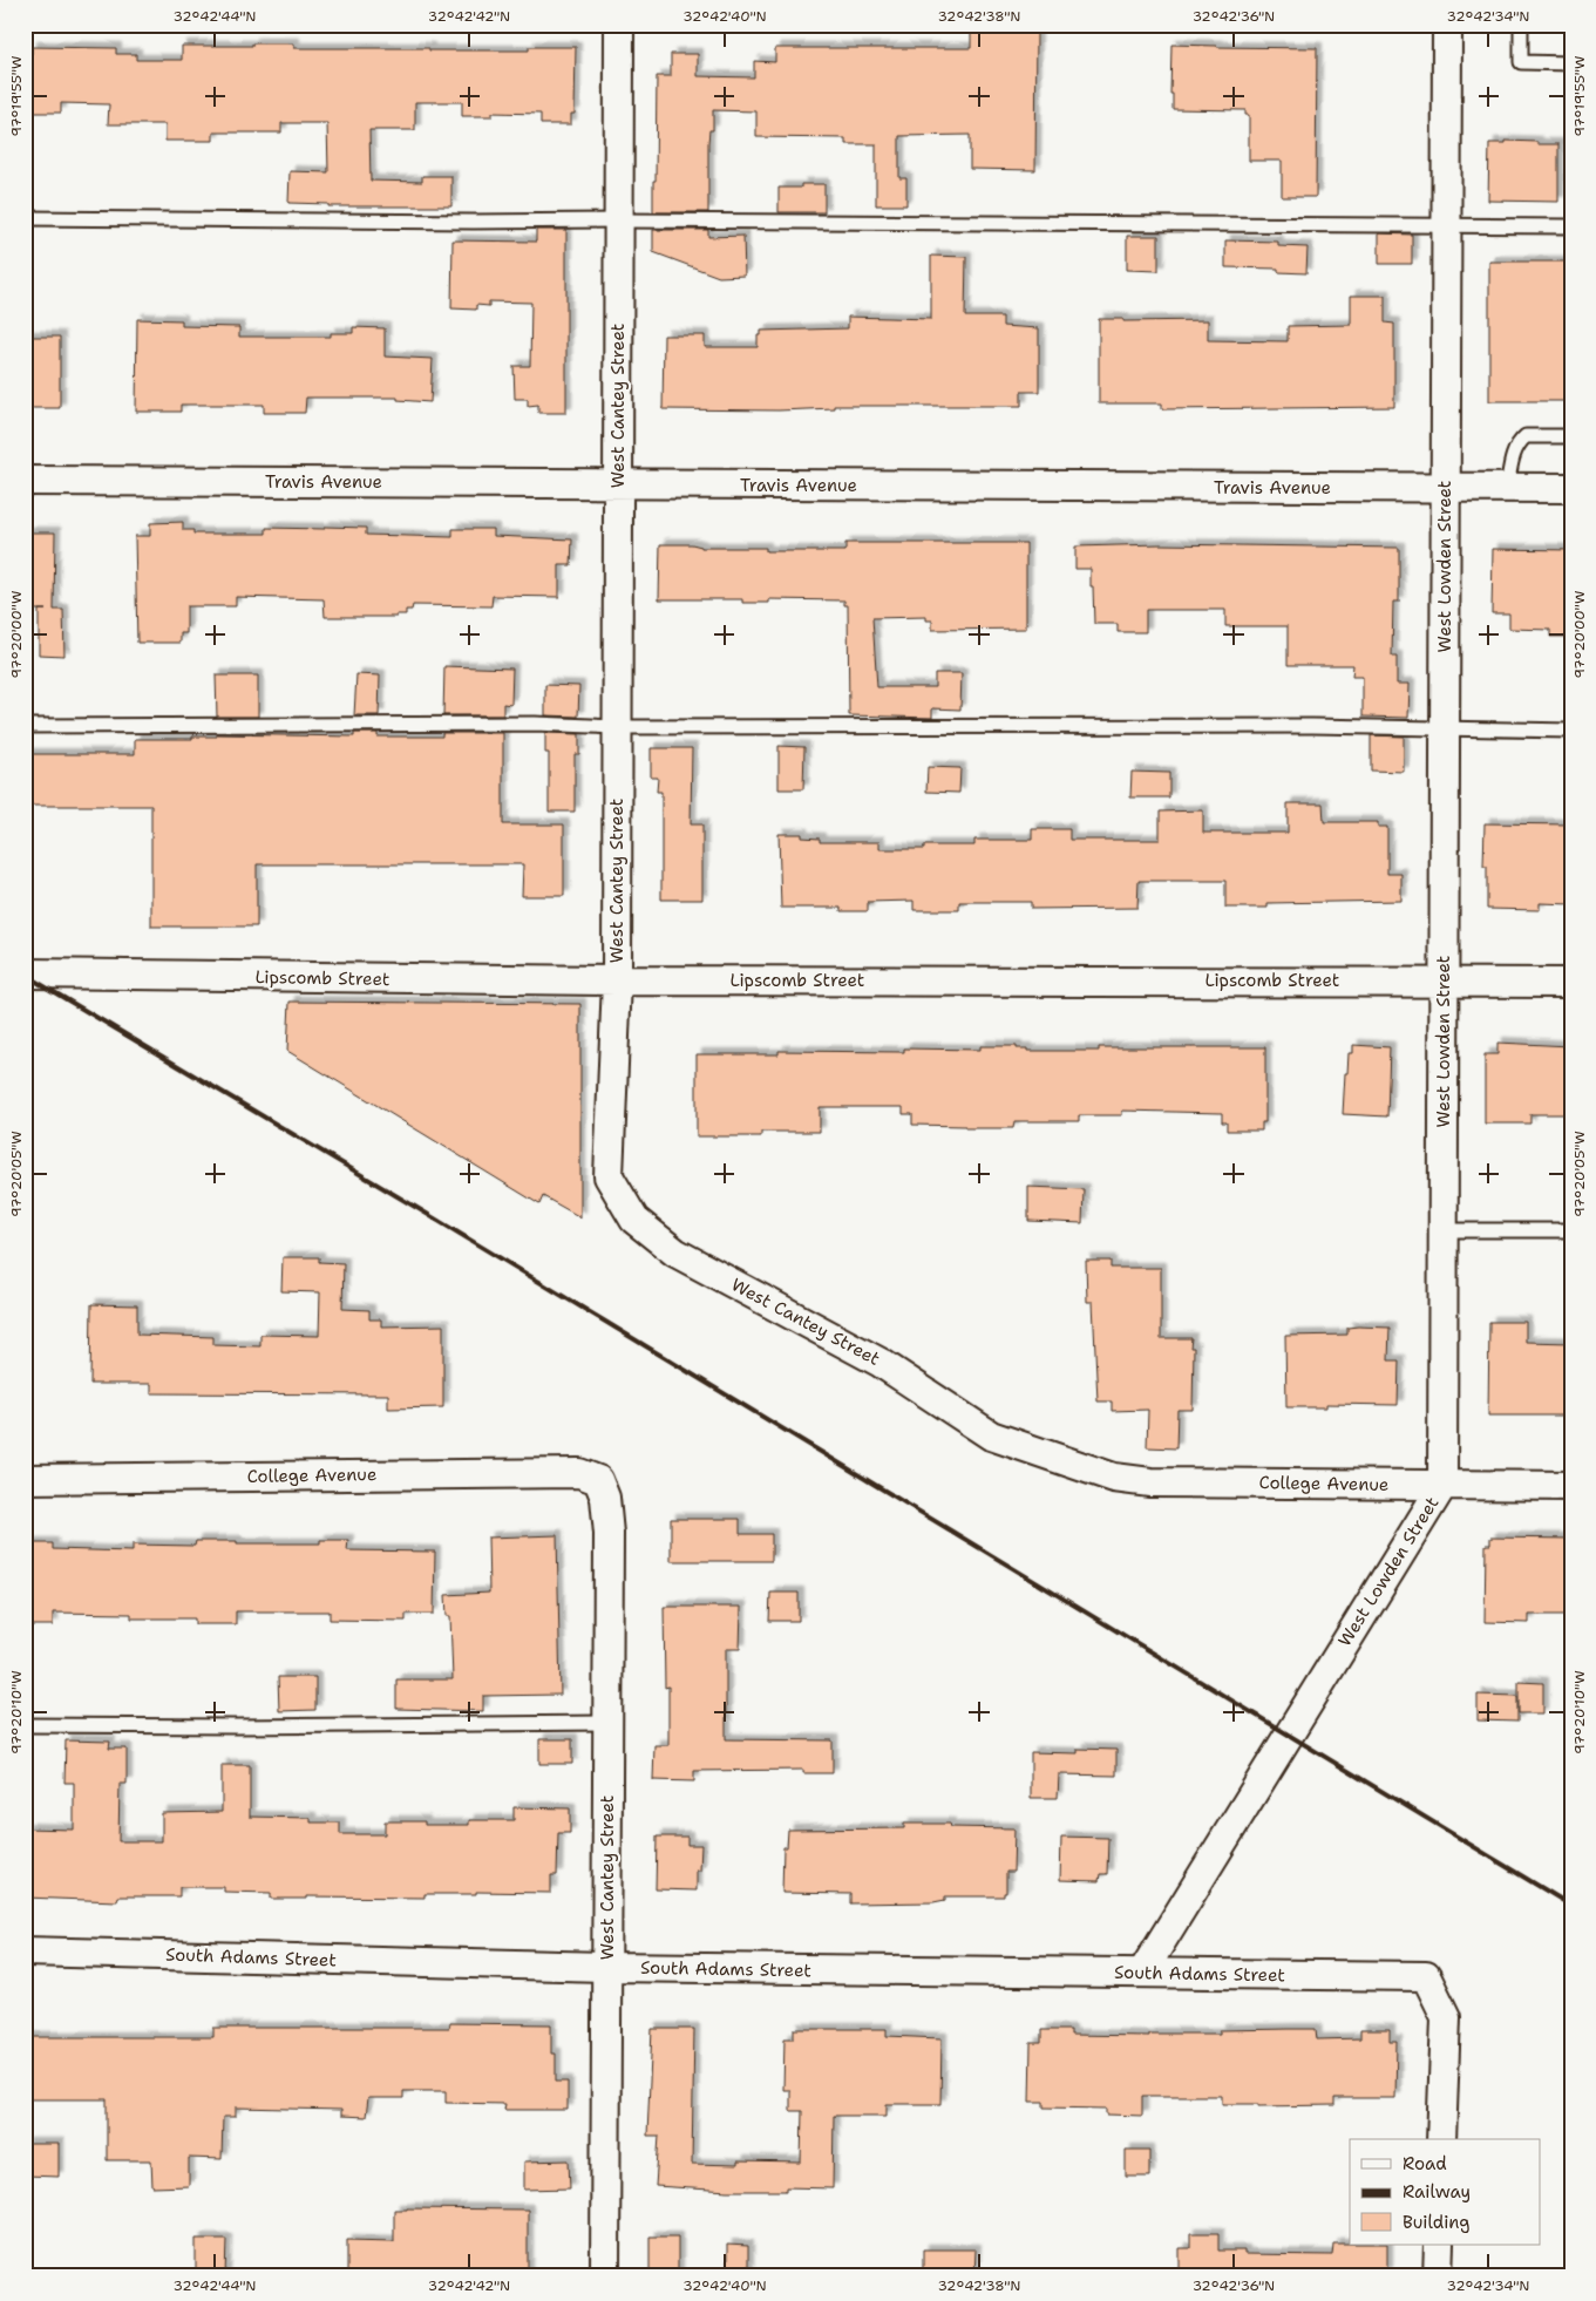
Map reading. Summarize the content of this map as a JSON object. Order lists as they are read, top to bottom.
{
  "streets": {
    "street": [
      "West Cantey Street",
      "Travis Avenue",
      "West Lowden Street",
      "Lipscomb Street",
      "College Avenue",
      "South Adams Street"
    ]
  },
  "crossings": [
    ["West Cantey Street", "Travis Avenue"],
    ["West Cantey Street", "Lipscomb Street"],
    ["West Cantey Street", "College Avenue"],
    ["West Cantey Street", "South Adams Street"],
    ["Travis Avenue", "West Lowden Street"],
    ["West Lowden Street", "Lipscomb Street"],
    ["West Lowden Street", "College Avenue"],
    ["West Lowden Street", "South Adams Street"]
  ],
  "legend": ["Road", "Railway", "Building"],
  "coordinates": [
    "32°42'44\"N",
    "32°42'42\"N",
    "32°42'40\"N",
    "32°42'38\"N",
    "32°42'36\"N",
    "32°42'34\"N",
    "97°19'55\"W",
    "97°20'00\"W",
    "97°20'05\"W",
    "97°20'10\"W"
  ]
}
